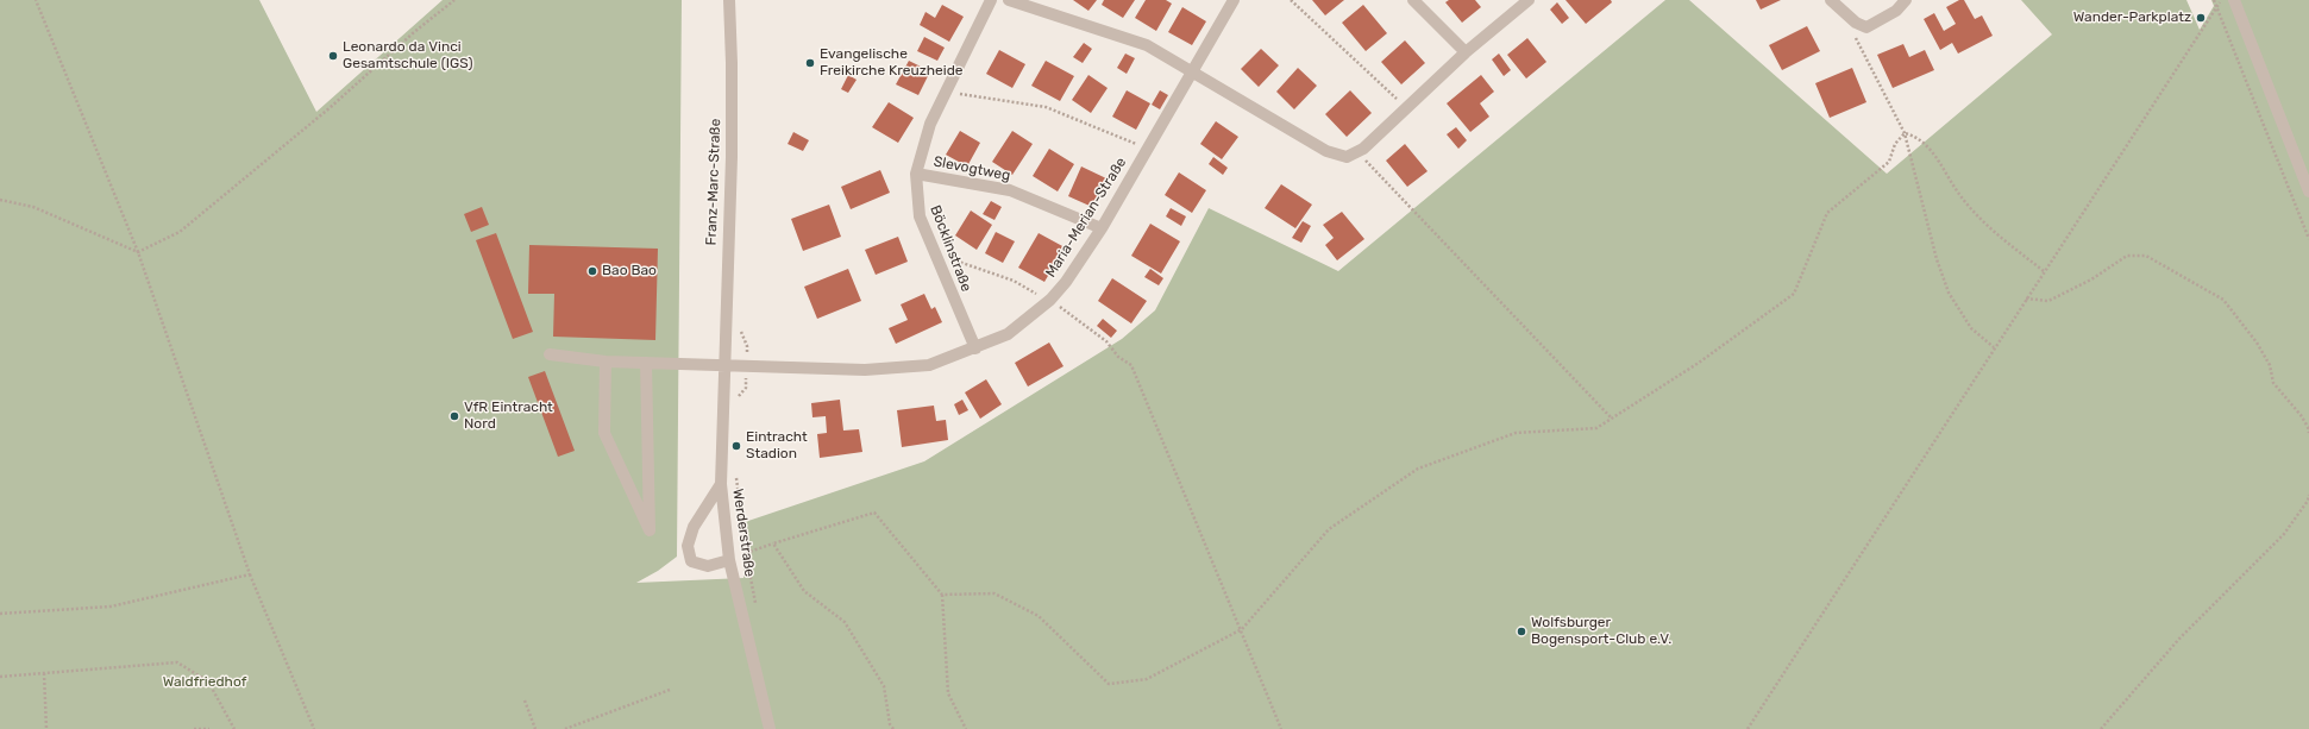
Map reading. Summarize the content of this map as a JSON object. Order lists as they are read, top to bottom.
{
  "streets": {
    "street": [
      "Slevogtweg",
      "Franz-Marc-Straße",
      "Maria-Merian-Straße",
      "Böcklinstraße",
      "Werderstraße"
    ]
  },
  "crossings": [
    ["Slevogtweg", "Maria-Merian-Straße"],
    ["Slevogtweg", "Böcklinstraße"],
    ["Franz-Marc-Straße", "Maria-Merian-Straße"],
    ["Franz-Marc-Straße", "Werderstraße"],
    ["Maria-Merian-Straße", "Böcklinstraße"],
    ["Maria-Merian-Straße", "Werderstraße"]
  ],
  "parks": ["Waldfriedhof"],
  "places": [
    "Wander-Parkplatz",
    "Leonardo da Vinci Gesamtschule (IGS)",
    "Evangelische Freikirche Kreuzheide",
    "Bao Bao",
    "VfR Eintracht Nord",
    "Eintracht Stadion",
    "Wolfsburger Bogensport-Club e.V."
  ]
}
